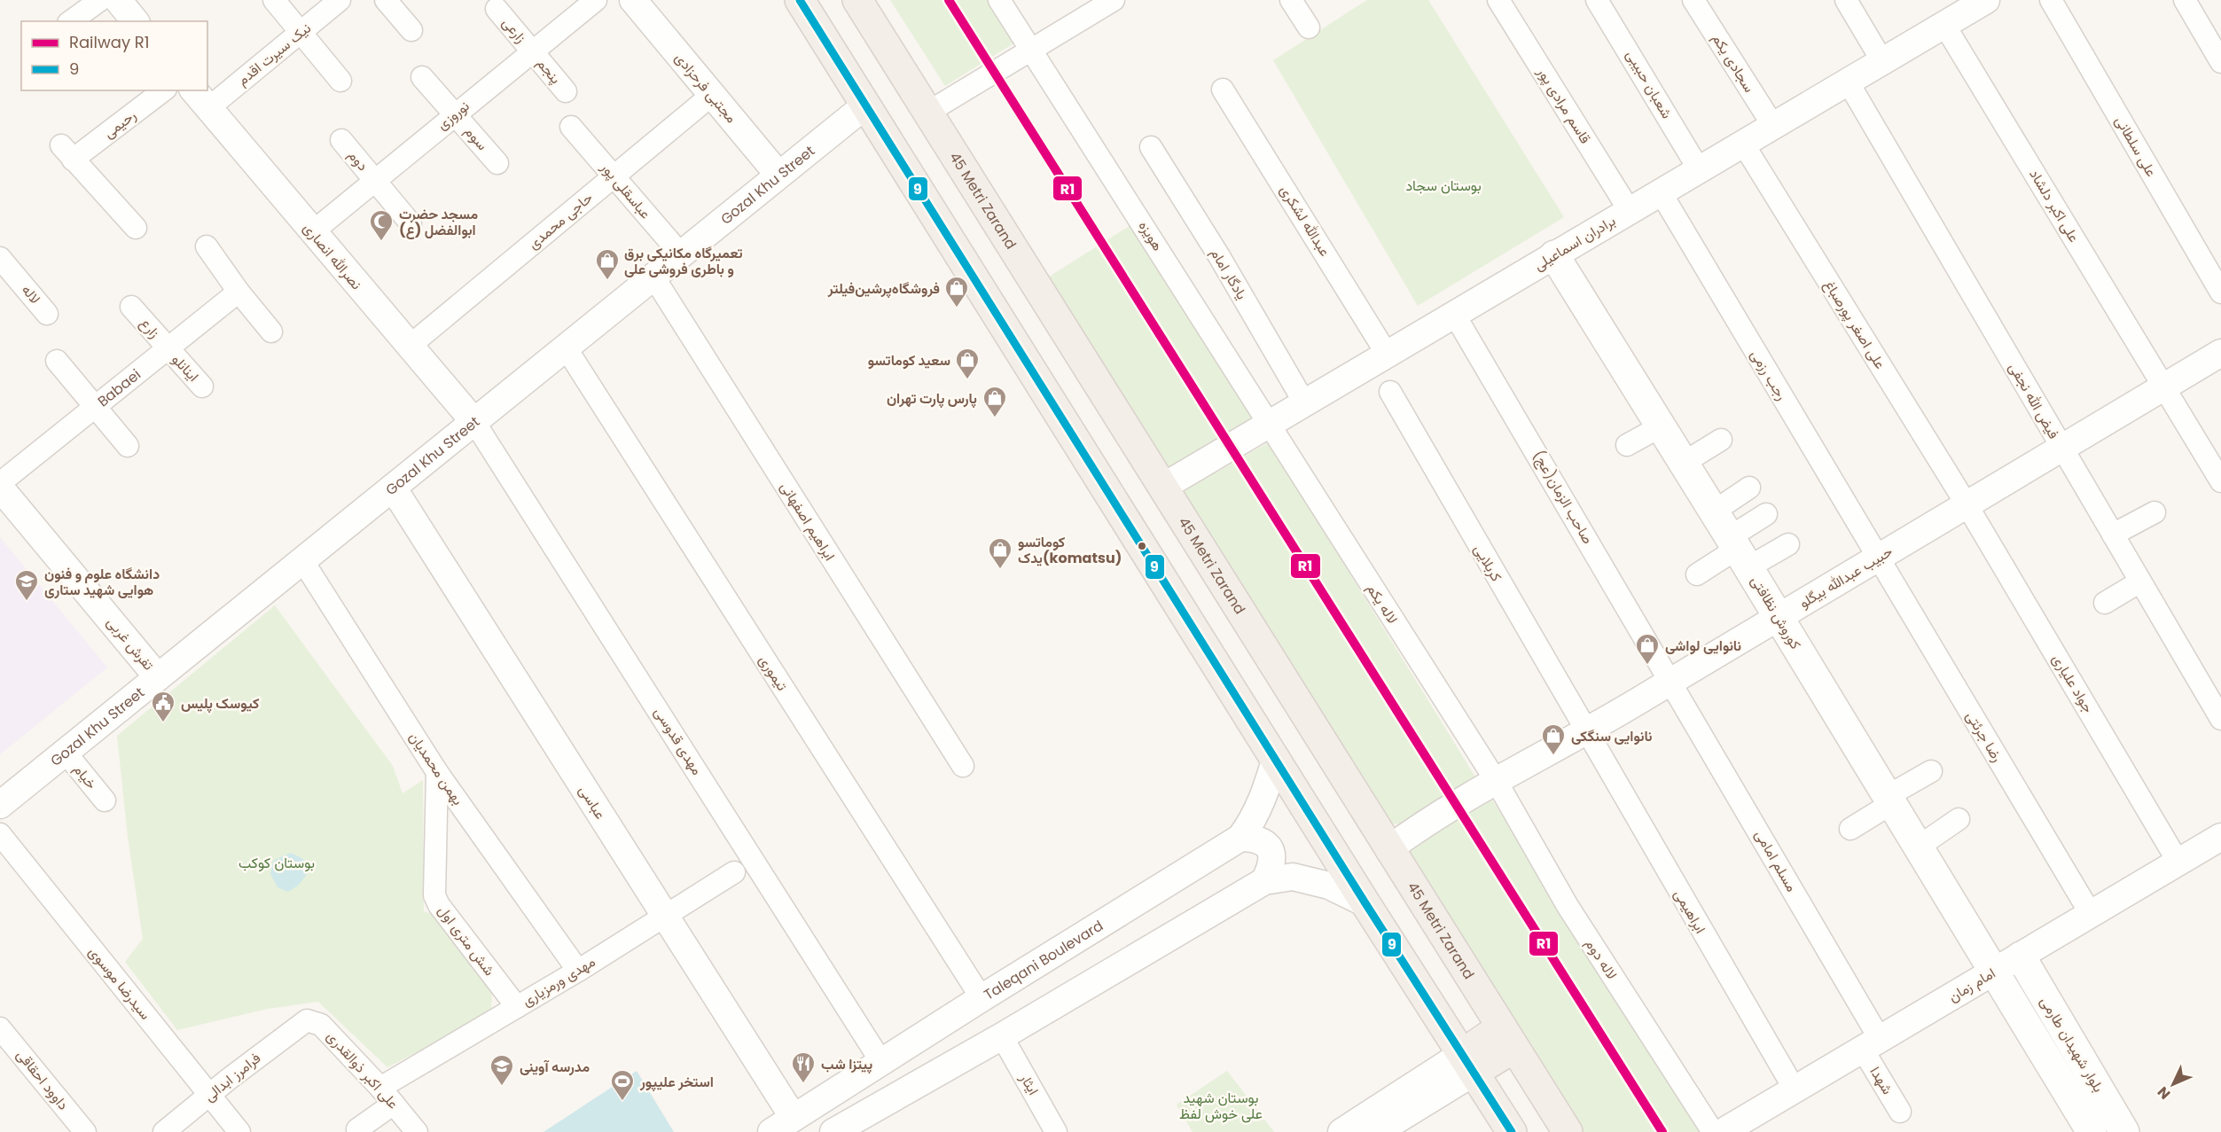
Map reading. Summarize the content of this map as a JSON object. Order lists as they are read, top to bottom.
{
  "streets": {
    "main road": ["45 Metri Zarand", "کوروش نظافتی", "بلوار شهیدان طارمی"],
    "street": [
      "زارعی",
      "نیک سیرت اقدم",
      "سجادی یکم",
      "پنجم",
      "شعبان حبیبی",
      "مجتبی فرحزادی",
      "قاسم مرادی پور",
      "نوروزی",
      "رحیمی",
      "سوم",
      "علی سلطانی",
      "دوم",
      "Gozal Khu Street",
      "عباسقلی پور",
      "علی اکبر دلشاد",
      "حاجی محمدی",
      "عبدالله لشکری",
      "هویزه",
      "برادران اسماعیلی",
      "نصرالله انصاری",
      "یادگار امام",
      "لاله",
      "علی اصغر پورصباغ",
      "زارع",
      "اینانلو",
      "رجب رزمی",
      "Babaei",
      "فیض الله نجفی",
      "صاحب الزمان(عج)",
      "ابراهیم اصفهانی",
      "کربلایی",
      "حبیب عبدالله بیگلو",
      "لاله یکم",
      "تفرش غربی",
      "تیموری",
      "جواد علیاری",
      "رضا جرئتی",
      "مهدی قدوسی",
      "بهمن محمدیان",
      "خیام",
      "عباسی",
      "مسلم امامی",
      "ابراهیمی",
      "شش متری اول",
      "لاله دوم",
      "Taleqani Boulevard",
      "مهدی ورمزیاری",
      "سیدرضا موسوی",
      "امام زمان",
      "علی اکبر ذوالقدری",
      "فرامرز ابدالی",
      "داوود احقاقی",
      "شهدا",
      "ایثار"
    ]
  },
  "crossings": [
    ["زارعی", "پنجم"],
    ["زارعی", "نوروزی"],
    ["نیک سیرت اقدم", "نصرالله انصاری"],
    ["سجادی یکم", "برادران اسماعیلی"],
    ["پنجم", "نوروزی"],
    ["شعبان حبیبی", "برادران اسماعیلی"],
    ["مجتبی فرحزادی", "Gozal Khu Street"],
    ["مجتبی فرحزادی", "حاجی محمدی"],
    ["قاسم مرادی پور", "برادران اسماعیلی"],
    ["نوروزی", "سوم"],
    ["نوروزی", "دوم"],
    ["نوروزی", "نصرالله انصاری"],
    ["Gozal Khu Street", "عباسقلی پور"],
    ["Gozal Khu Street", "نصرالله انصاری"],
    ["Gozal Khu Street", "ابراهیم اصفهانی"],
    ["Gozal Khu Street", "تفرش غربی"],
    ["Gozal Khu Street", "تیموری"],
    ["Gozal Khu Street", "مهدی قدوسی"],
    ["Gozal Khu Street", "بهمن محمدیان"],
    ["Gozal Khu Street", "خیام"],
    ["Gozal Khu Street", "عباسی"],
    ["عباسقلی پور", "حاجی محمدی"],
    ["45 Metri Zarand", "برادران اسماعیلی"],
    ["45 Metri Zarand", "حبیب عبدالله بیگلو"],
    ["علی اکبر دلشاد", "برادران اسماعیلی"],
    ["علی اکبر دلشاد", "حبیب عبدالله بیگلو"],
    ["حاجی محمدی", "نصرالله انصاری"],
    ["عبدالله لشکری", "برادران اسماعیلی"],
    ["هویزه", "برادران اسماعیلی"],
    ["هویزه", "لاله یکم"],
    ["برادران اسماعیلی", "یادگار امام"],
    ["برادران اسماعیلی", "علی اصغر پورصباغ"],
    ["برادران اسماعیلی", "رجب رزمی"],
    ["برادران اسماعیلی", "فیض الله نجفی"],
    ["برادران اسماعیلی", "صاحب الزمان(عج)"],
    ["برادران اسماعیلی", "لاله یکم"],
    ["برادران اسماعیلی", "کوروش نظافتی"],
    ["نصرالله انصاری", "مهدی قدوسی"],
    ["علی اصغر پورصباغ", "حبیب عبدالله بیگلو"],
    ["علی اصغر پورصباغ", "جواد علیاری"],
    ["زارع", "اینانلو"],
    ["زارع", "Babaei"],
    ["اینانلو", "Babaei"],
    ["رجب رزمی", "حبیب عبدالله بیگلو"],
    ["رجب رزمی", "رضا جرئتی"],
    ["فیض الله نجفی", "حبیب عبدالله بیگلو"],
    ["صاحب الزمان(عج)", "حبیب عبدالله بیگلو"],
    ["صاحب الزمان(عج)", "مسلم امامی"],
    ["کربلایی", "حبیب عبدالله بیگلو"],
    ["کربلایی", "ابراهیمی"],
    ["حبیب عبدالله بیگلو", "لاله یکم"],
    ["حبیب عبدالله بیگلو", "کوروش نظافتی"],
    ["حبیب عبدالله بیگلو", "جواد علیاری"],
    ["حبیب عبدالله بیگلو", "رضا جرئتی"],
    ["حبیب عبدالله بیگلو", "مسلم امامی"],
    ["حبیب عبدالله بیگلو", "ابراهیمی"],
    ["حبیب عبدالله بیگلو", "لاله دوم"],
    ["لاله یکم", "لاله دوم"],
    ["کوروش نظافتی", "امام زمان"],
    ["تیموری", "Taleqani Boulevard"],
    ["جواد علیاری", "امام زمان"],
    ["رضا جرئتی", "امام زمان"],
    ["مهدی قدوسی", "Taleqani Boulevard"],
    ["بهمن محمدیان", "شش متری اول"],
    ["بهمن محمدیان", "مهدی ورمزیاری"],
    ["عباسی", "Taleqani Boulevard"],
    ["عباسی", "مهدی ورمزیاری"],
    ["مسلم امامی", "امام زمان"],
    ["مسلم امامی", "شهدا"],
    ["ابراهیمی", "امام زمان"],
    ["شش متری اول", "مهدی ورمزیاری"],
    ["مهدی ورمزیاری", "علی اکبر ذوالقدری"],
    ["سیدرضا موسوی", "فرامرز ابدالی"],
    ["امام زمان", "بلوار شهیدان طارمی"],
    ["امام زمان", "شهدا"],
    ["علی اکبر ذوالقدری", "فرامرز ابدالی"]
  ],
  "parks": ["بوستان سجاد", "بوستان کوکب", "بوستان شهید علی خوش لفظ"],
  "places": {
    "mosque": ["مسجد حضرت ابوالفضل (ع)"],
    "shop": [
      "تعمیرگاه مکانیکی برق و باطری فروشی علی",
      "فروشگاه‌پرشین‌فیلتر",
      "سعید کوماتسو",
      "پارس پارت تهران",
      "کوماتسو یدک(komatsu)",
      "نانوایی لواشی",
      "نانوایی سنگکی"
    ],
    "school or university": ["دانشگاه علوم و فنون هوایی شهید ستاری", "مدرسه آوینی"],
    "public building": ["کیوسک پلیس"],
    "restaurant": ["پیتزا شب"],
    "sports": ["استخر علیپور"]
  },
  "lines": ["rail line R1", "transit line 9"],
  "legend": ["Railway R1", "9"],
  "north": "bottom left"
}
